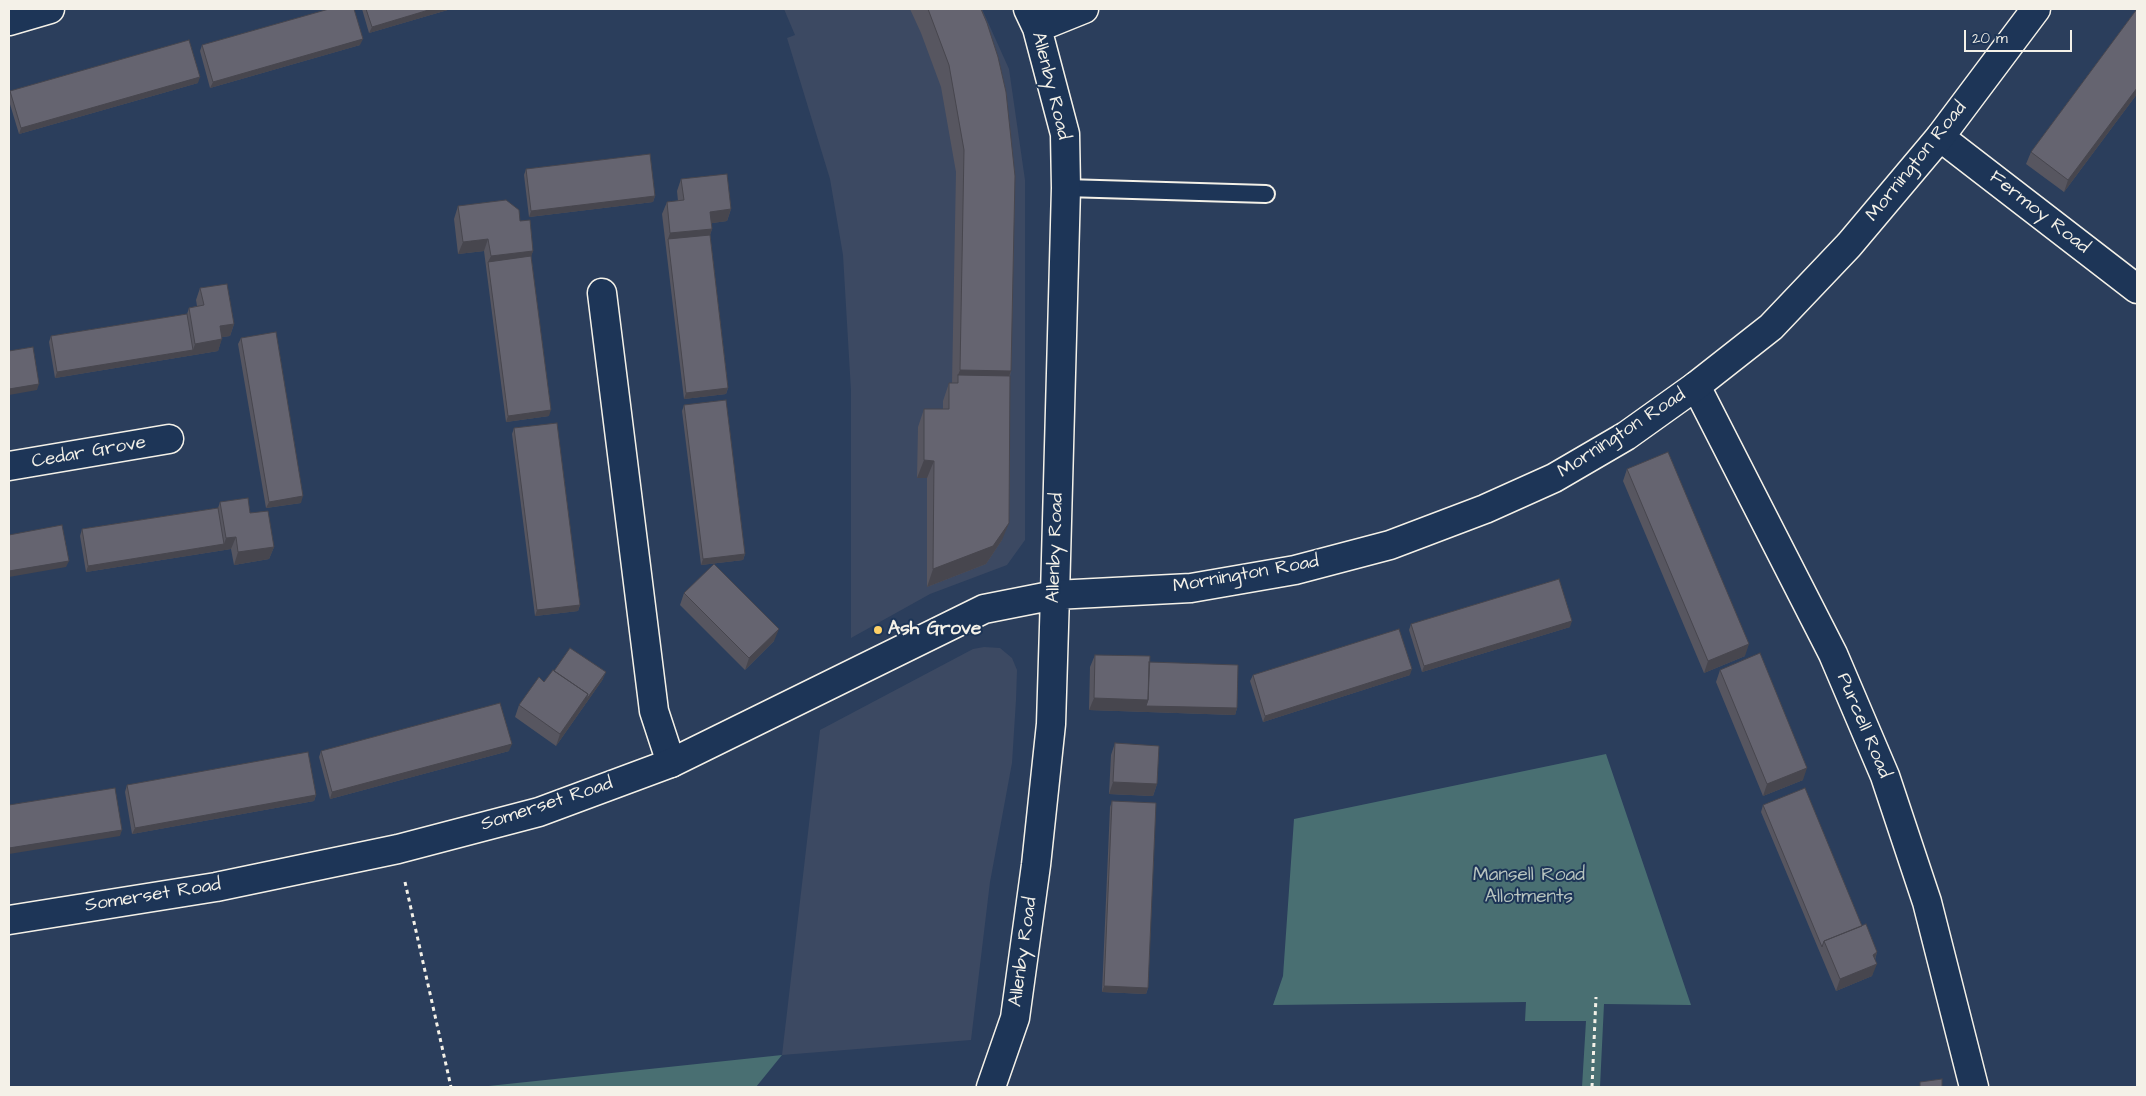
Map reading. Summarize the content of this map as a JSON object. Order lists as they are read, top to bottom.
{
  "streets": {
    "street": [
      "Allenby Road",
      "Mornington Road",
      "Fermoy Road",
      "Cedar Grove",
      "Purcell Road",
      "Somerset Road"
    ]
  },
  "crossings": [
    ["Allenby Road", "Mornington Road"],
    ["Allenby Road", "Somerset Road"],
    ["Mornington Road", "Fermoy Road"],
    ["Mornington Road", "Purcell Road"],
    ["Mornington Road", "Somerset Road"]
  ],
  "parks": ["Mansell Road Allotments"],
  "places": ["Ash Grove"],
  "scale_bar": "20 m"
}
